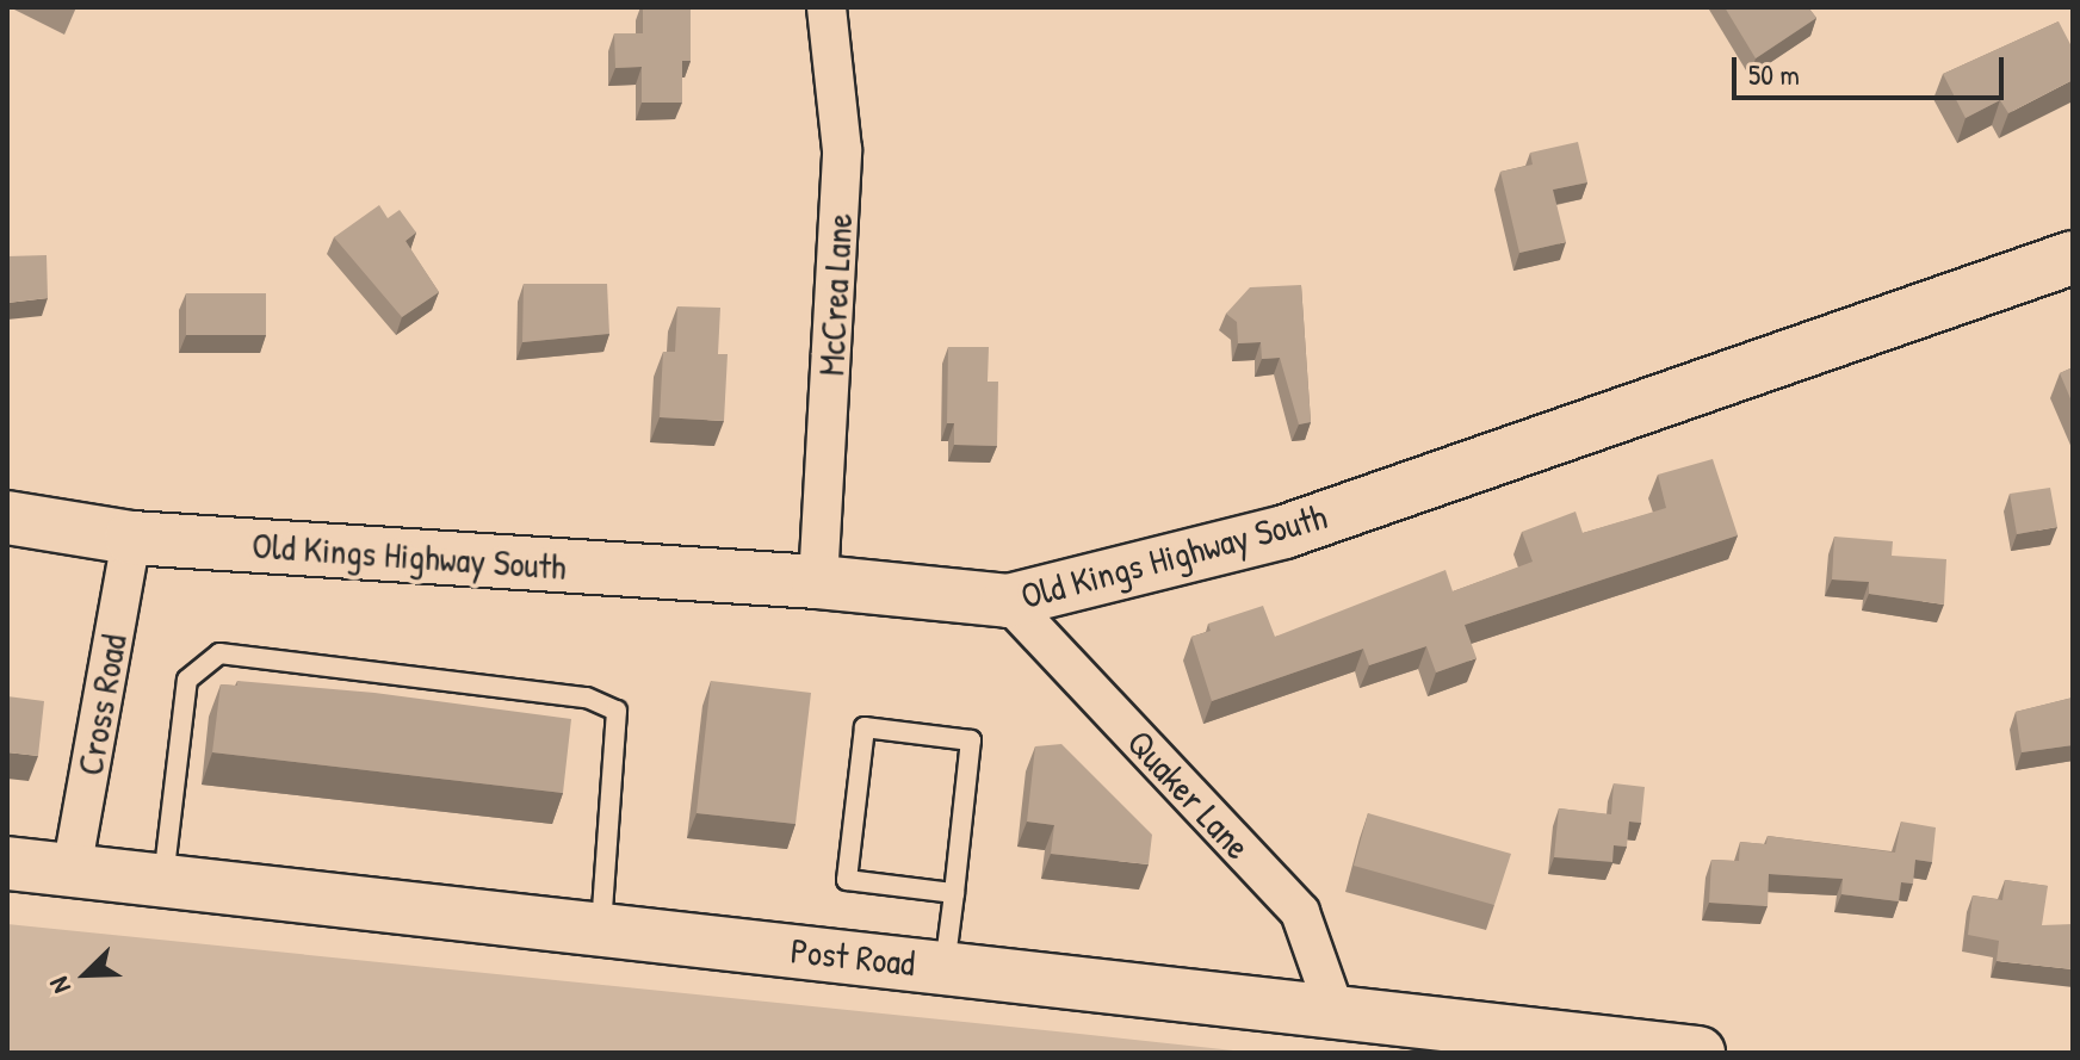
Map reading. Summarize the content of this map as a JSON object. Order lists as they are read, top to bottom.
{
  "streets": {
    "street": [
      "McCrea Lane",
      "Old Kings Highway South",
      "Cross Road",
      "Quaker Lane",
      "Post Road"
    ]
  },
  "crossings": [
    ["McCrea Lane", "Old Kings Highway South"],
    ["Old Kings Highway South", "Cross Road"],
    ["Old Kings Highway South", "Quaker Lane"],
    ["Cross Road", "Post Road"],
    ["Quaker Lane", "Post Road"]
  ],
  "scale_bar": "50 m",
  "north": "bottom left"
}
